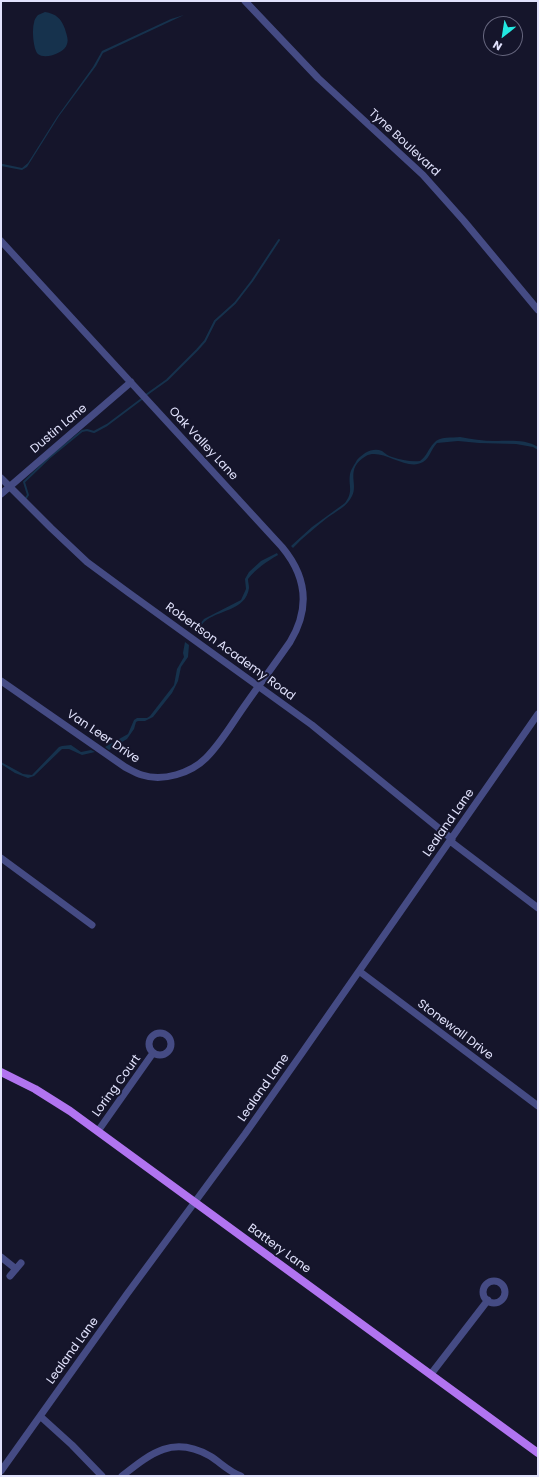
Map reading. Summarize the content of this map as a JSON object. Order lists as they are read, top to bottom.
{
  "streets": {
    "main road": ["Battery Lane"],
    "street": [
      "Tyne Boulevard",
      "Dustin Lane",
      "Oak Valley Lane",
      "Robertson Academy Road",
      "Van Leer Drive",
      "Lealand Lane",
      "Stonewall Drive",
      "Loring Court"
    ]
  },
  "crossings": [
    ["Dustin Lane", "Oak Valley Lane"],
    ["Dustin Lane", "Robertson Academy Road"],
    ["Oak Valley Lane", "Robertson Academy Road"],
    ["Oak Valley Lane", "Van Leer Drive"],
    ["Robertson Academy Road", "Van Leer Drive"],
    ["Robertson Academy Road", "Lealand Lane"],
    ["Lealand Lane", "Stonewall Drive"],
    ["Lealand Lane", "Battery Lane"],
    ["Loring Court", "Battery Lane"]
  ],
  "north": "bottom left"
}
